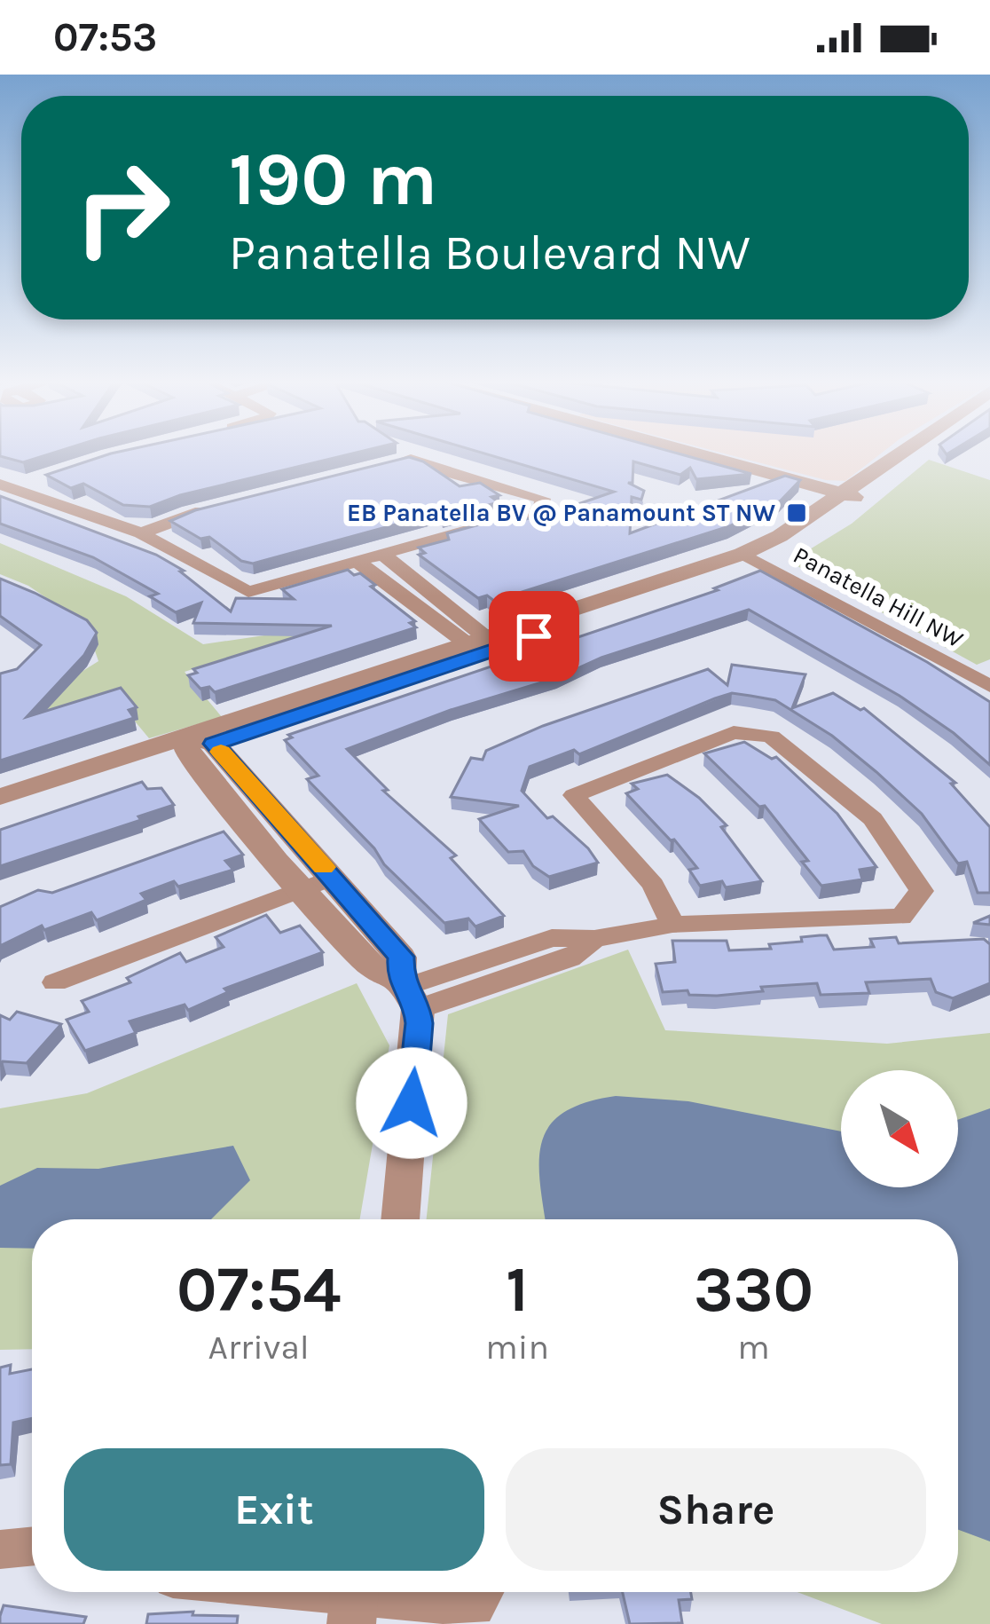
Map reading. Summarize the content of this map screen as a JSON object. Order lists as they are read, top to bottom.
{
  "streets": {
    "street": ["Panatella Hill NW"]
  },
  "places": {
    "transit": ["EB Panatella BV @ Panamount ST NW"]
  },
  "north": "bottom right",
  "page": {
    "status": "07:53",
    "turn": ["190 m", "Panatella Boulevard NW"],
    "eta": [
      "07:54",
      "Arrival",
      "1",
      "min",
      "330",
      "m"
    ],
    "buttons": ["Exit", "Share"]
  }
}
